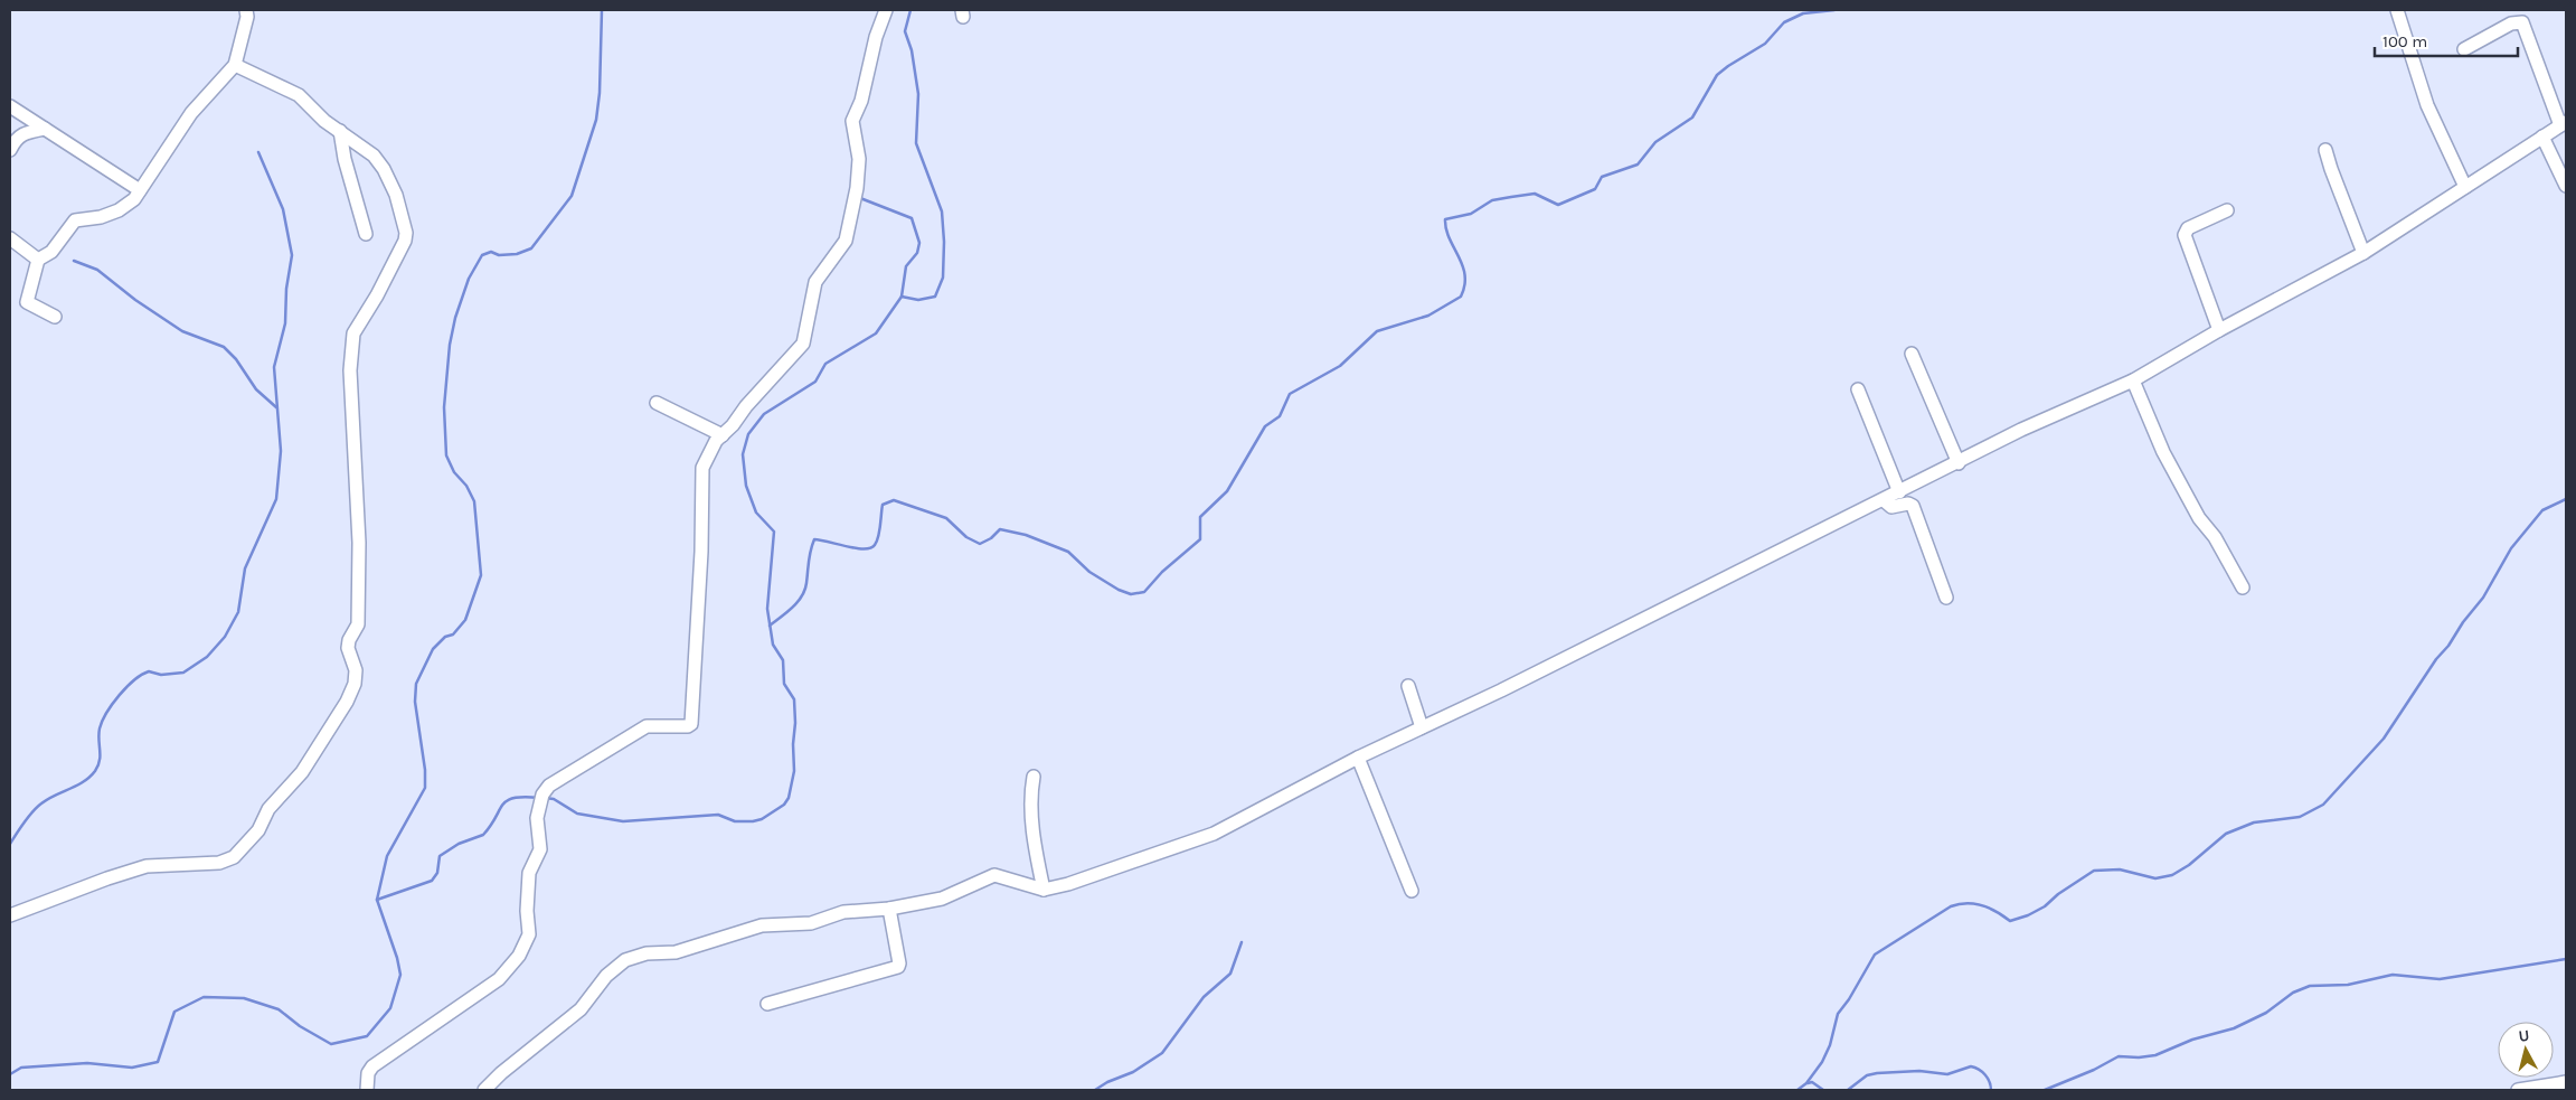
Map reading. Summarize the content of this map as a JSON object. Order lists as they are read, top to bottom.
{
  "scale_bar": "100 m",
  "north": "top"
}
